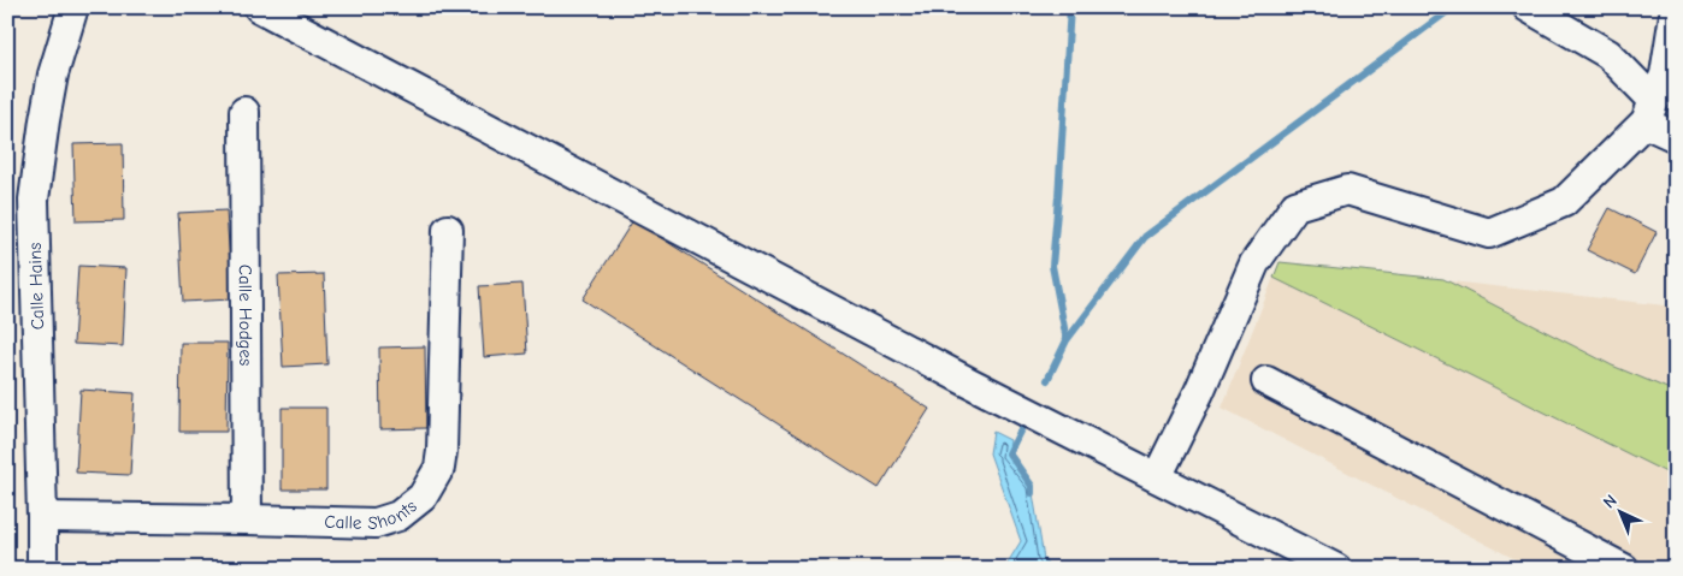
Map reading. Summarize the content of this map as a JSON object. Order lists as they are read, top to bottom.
{
  "streets": {
    "street": ["Calle Hains", "Calle Hodges", "Calle Shonts"]
  },
  "crossings": [
    ["Calle Hains", "Calle Shonts"],
    ["Calle Hodges", "Calle Shonts"]
  ],
  "north": "top left"
}
